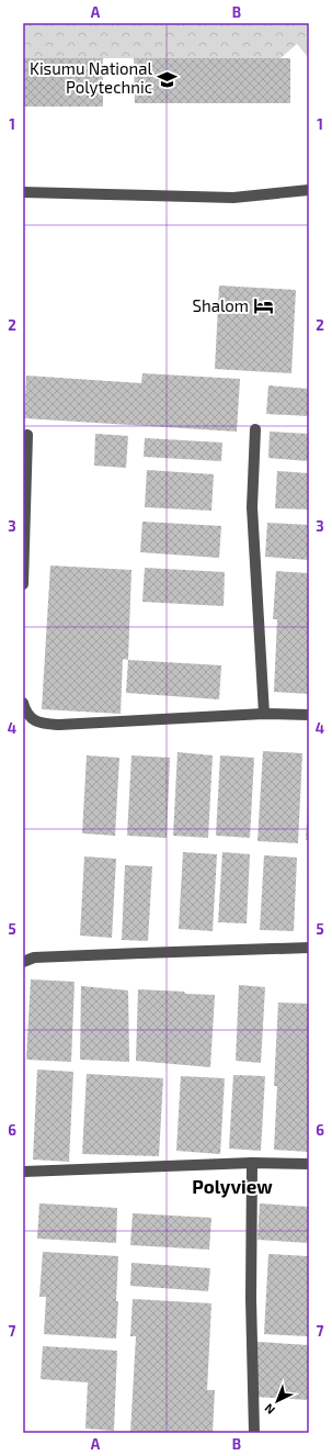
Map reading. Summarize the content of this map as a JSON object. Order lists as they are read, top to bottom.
{
  "districts": ["Polyview"],
  "places": {
    "school or university": ["Kisumu National Polytechnic"],
    "hotel": ["Shalom"]
  },
  "north": "bottom left",
  "grid": {
    "columns": ["A", "B"],
    "rows": [
      "1",
      "2",
      "3",
      "4",
      "5",
      "6",
      "7"
    ]
  }
}
